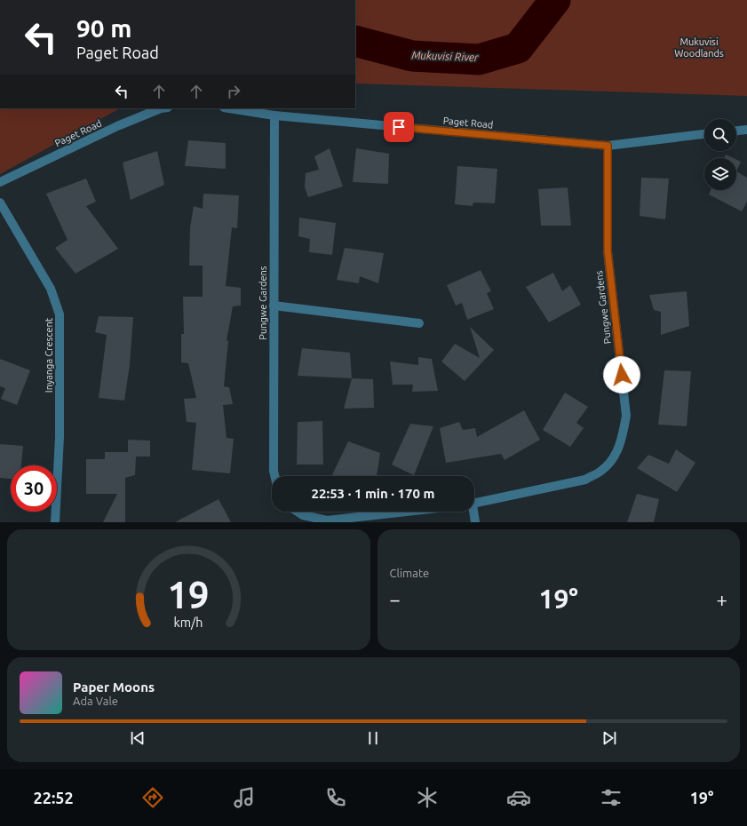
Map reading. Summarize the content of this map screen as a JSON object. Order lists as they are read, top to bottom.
{
  "streets": {
    "street": ["Paget Road", "Pungwe Gardens", "Inyanga Crescent"]
  },
  "crossings": [
    ["Paget Road", "Pungwe Gardens"]
  ],
  "water": ["Mukuvisi River"],
  "parks": ["Mukuvisi Woodlands"],
  "page": {
    "turn": ["90 m", "Paget Road"],
    "limit": "30",
    "trip": "22:53 · 1 min · 170 m",
    "tile": "Climate",
    "heat": ["−", "19°", "+"],
    "song": ["Paper Moons", "Ada Vale"],
    "tabs": ["22:52", "19°"],
    "gauge": ["19", "km/h"]
  }
}
